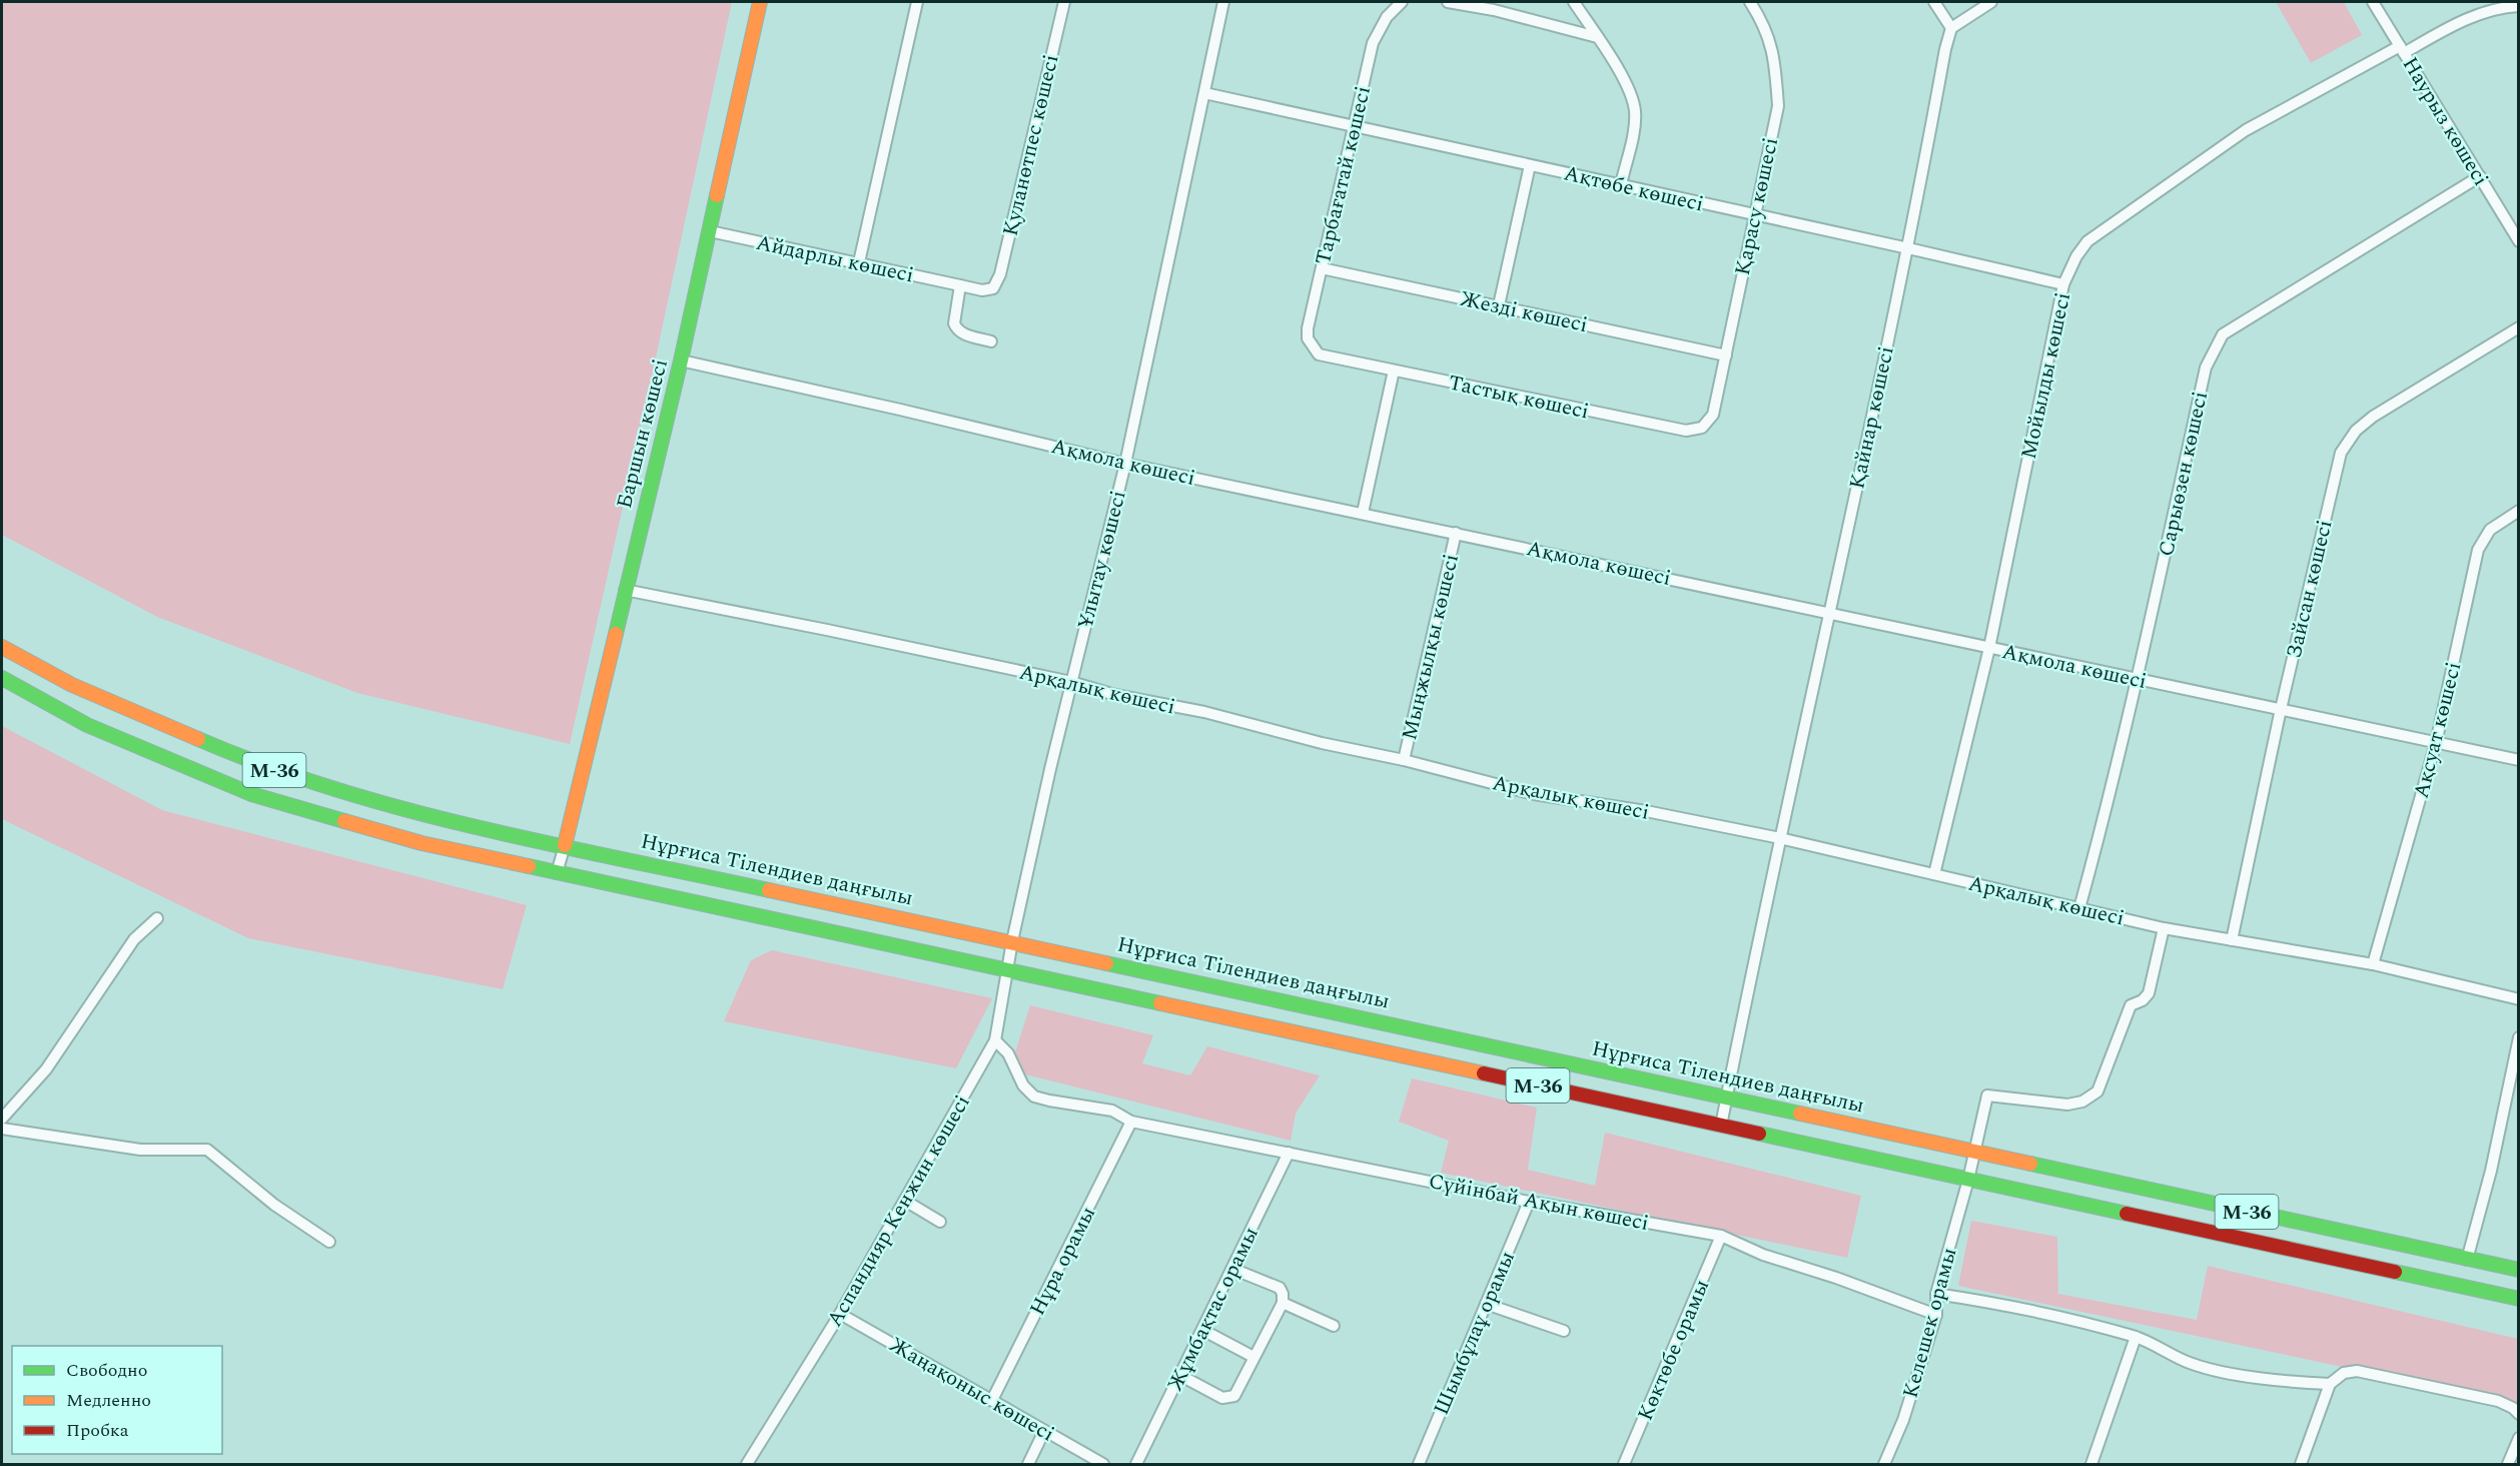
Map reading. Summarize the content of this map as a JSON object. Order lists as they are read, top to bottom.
{
  "streets": {
    "main road": ["Баршын көшесі", "M-36", "Нұрғиса Тілендиев даңғылы"],
    "street": [
      "Наурыз көшесі",
      "Қуланөтпес көшесі",
      "Тарбағатай көшесі",
      "Ақтөбе көшесі",
      "Қарасу көшесі",
      "Айдарлы көшесі",
      "Жезді көшесі",
      "Мойылды көшесі",
      "Тастық көшесі",
      "Қайнар көшесі",
      "Ақмола көшесі",
      "Сарыөзен көшесі",
      "Ұлытау көшесі",
      "Зайсан көшесі",
      "Мыңжылқы көшесі",
      "Арқалық көшесі",
      "Ақсуат көшесі",
      "Сүйінбай Ақын көшесі",
      "Аспандияр Кенжин көшесі",
      "Нұра орамы",
      "Жұмбақтас орамы",
      "Келешек орамы",
      "Шымбұлаұ орамы",
      "Көктөбе орамы",
      "Жаңақоныс көшесі"
    ]
  },
  "crossings": [
    ["Наурыз көшесі", "Мойылды көшесі"],
    ["Наурыз көшесі", "Сарыөзен көшесі"],
    ["Қуланөтпес көшесі", "Айдарлы көшесі"],
    ["Тарбағатай көшесі", "Ақтөбе көшесі"],
    ["Тарбағатай көшесі", "Жезді көшесі"],
    ["Тарбағатай көшесі", "Тастық көшесі"],
    ["Ақтөбе көшесі", "Қарасу көшесі"],
    ["Ақтөбе көшесі", "Мойылды көшесі"],
    ["Ақтөбе көшесі", "Қайнар көшесі"],
    ["Ақтөбе көшесі", "Ұлытау көшесі"],
    ["Қарасу көшесі", "Жезді көшесі"],
    ["Қарасу көшесі", "Тастық көшесі"],
    ["Айдарлы көшесі", "Баршын көшесі"],
    ["Мойылды көшесі", "Ақмола көшесі"],
    ["Мойылды көшесі", "Арқалық көшесі"],
    ["Қайнар көшесі", "Ақмола көшесі"],
    ["Қайнар көшесі", "Арқалық көшесі"],
    ["Қайнар көшесі", "M-36"],
    ["Қайнар көшесі", "Нұрғиса Тілендиев даңғылы"],
    ["Баршын көшесі", "Ақмола көшесі"],
    ["Баршын көшесі", "Арқалық көшесі"],
    ["Баршын көшесі", "M-36"],
    ["Баршын көшесі", "Нұрғиса Тілендиев даңғылы"],
    ["Ақмола көшесі", "Сарыөзен көшесі"],
    ["Ақмола көшесі", "Ұлытау көшесі"],
    ["Ақмола көшесі", "Зайсан көшесі"],
    ["Ақмола көшесі", "Мыңжылқы көшесі"],
    ["Ақмола көшесі", "Ақсуат көшесі"],
    ["Сарыөзен көшесі", "Арқалық көшесі"],
    ["Ұлытау көшесі", "Арқалық көшесі"],
    ["Ұлытау көшесі", "Нұрғиса Тілендиев даңғылы"],
    ["Ұлытау көшесі", "Аспандияр Кенжин көшесі"],
    ["Зайсан көшесі", "Арқалық көшесі"],
    ["Мыңжылқы көшесі", "Арқалық көшесі"],
    ["Арқалық көшесі", "Ақсуат көшесі"],
    ["M-36", "Аспандияр Кенжин көшесі"],
    ["M-36", "Келешек орамы"],
    ["Нұрғиса Тілендиев даңғылы", "Аспандияр Кенжин көшесі"],
    ["Сүйінбай Ақын көшесі", "Аспандияр Кенжин көшесі"],
    ["Сүйінбай Ақын көшесі", "Нұра орамы"],
    ["Сүйінбай Ақын көшесі", "Жұмбақтас орамы"],
    ["Сүйінбай Ақын көшесі", "Келешек орамы"],
    ["Сүйінбай Ақын көшесі", "Шымбұлаұ орамы"],
    ["Сүйінбай Ақын көшесі", "Көктөбе орамы"],
    ["Аспандияр Кенжин көшесі", "Жаңақоныс көшесі"],
    ["Нұра орамы", "Жаңақоныс көшесі"]
  ],
  "legend": ["Свободно", "Медленно", "Пробка"]
}
